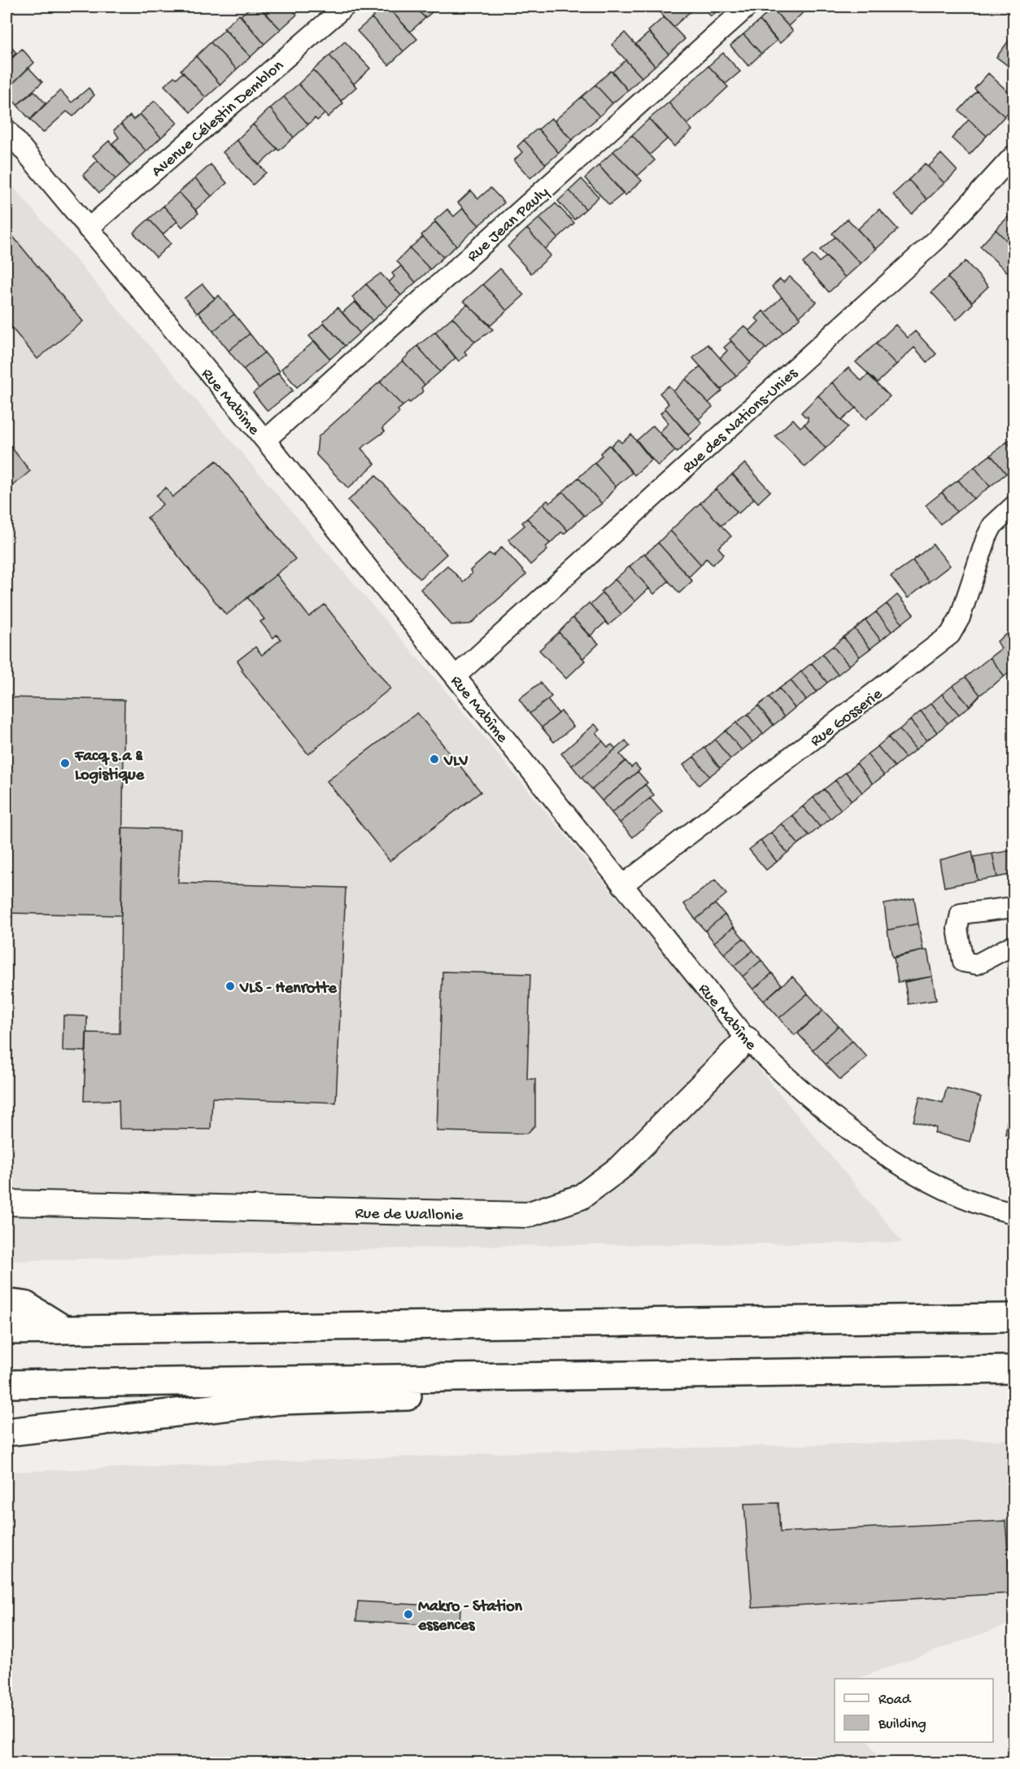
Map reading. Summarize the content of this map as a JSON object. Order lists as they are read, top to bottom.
{
  "streets": {
    "street": [
      "Avenue Célestin Demblon",
      "Rue Jean Pauly",
      "Rue Mabîme",
      "Rue des Nations-Unies",
      "Rue Gosserie",
      "Rue de Wallonie"
    ]
  },
  "crossings": [
    ["Avenue Célestin Demblon", "Rue Mabîme"],
    ["Rue Jean Pauly", "Rue Mabîme"],
    ["Rue Mabîme", "Rue des Nations-Unies"],
    ["Rue Mabîme", "Rue Gosserie"],
    ["Rue Mabîme", "Rue de Wallonie"]
  ],
  "places": [
    "VLV",
    "Facq s.a & Logistique",
    "VLS - Henrotte",
    "Makro - Station essences"
  ],
  "legend": ["Road", "Building"]
}
